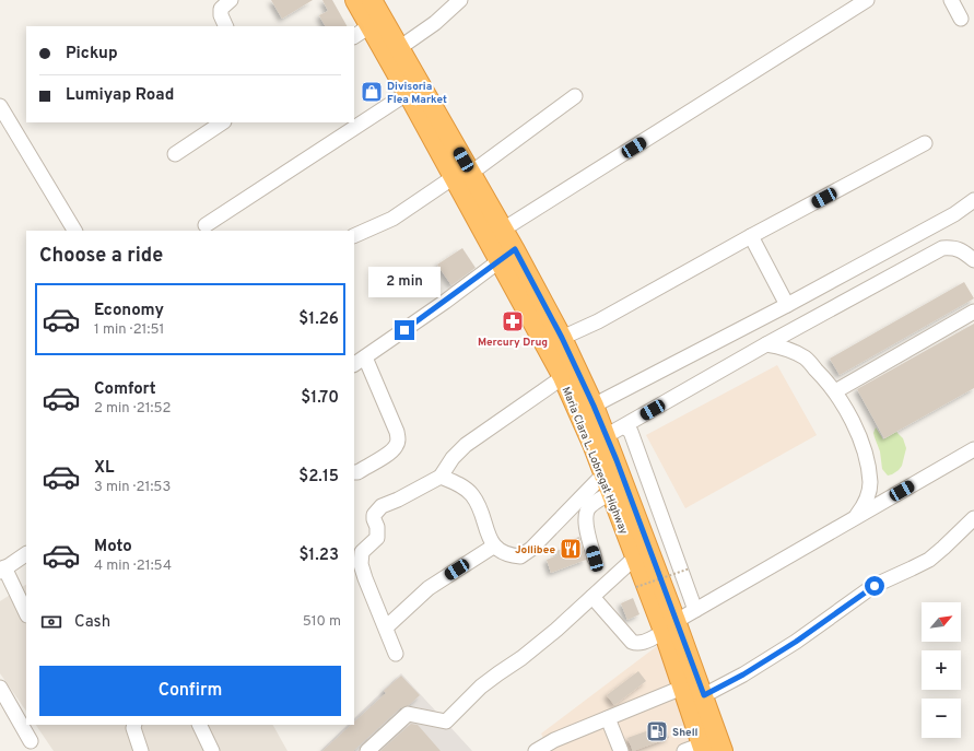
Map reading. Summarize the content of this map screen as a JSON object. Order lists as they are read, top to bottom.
{
  "streets": {
    "highway": ["Maria Clara L. Lobregat Highway"]
  },
  "places": {
    "shop": ["Divisoria Flea Market"],
    "pharmacy": ["Mercury Drug"],
    "restaurant": ["Jollibee"],
    "fuel station": ["Shell"]
  },
  "north": "top right",
  "page": {
    "banner": ["Pickup", "Lumiyap Road"],
    "heading": "Choose a ride",
    "bubble": "2 min",
    "list": [
      {
        "name": "Economy",
        "note": "1 min · 21:51",
        "value": "$1.26"
      },
      {
        "name": "Comfort",
        "note": "2 min · 21:52",
        "value": "$1.70"
      },
      {
        "name": "XL",
        "note": "3 min · 21:53",
        "value": "$2.15"
      },
      {
        "name": "Moto",
        "note": "4 min · 21:54",
        "value": "$1.23"
      }
    ],
    "pay": ["Cash", "510 m"],
    "map_buttons": ["+", "−"],
    "buttons": "Confirm"
  }
}
